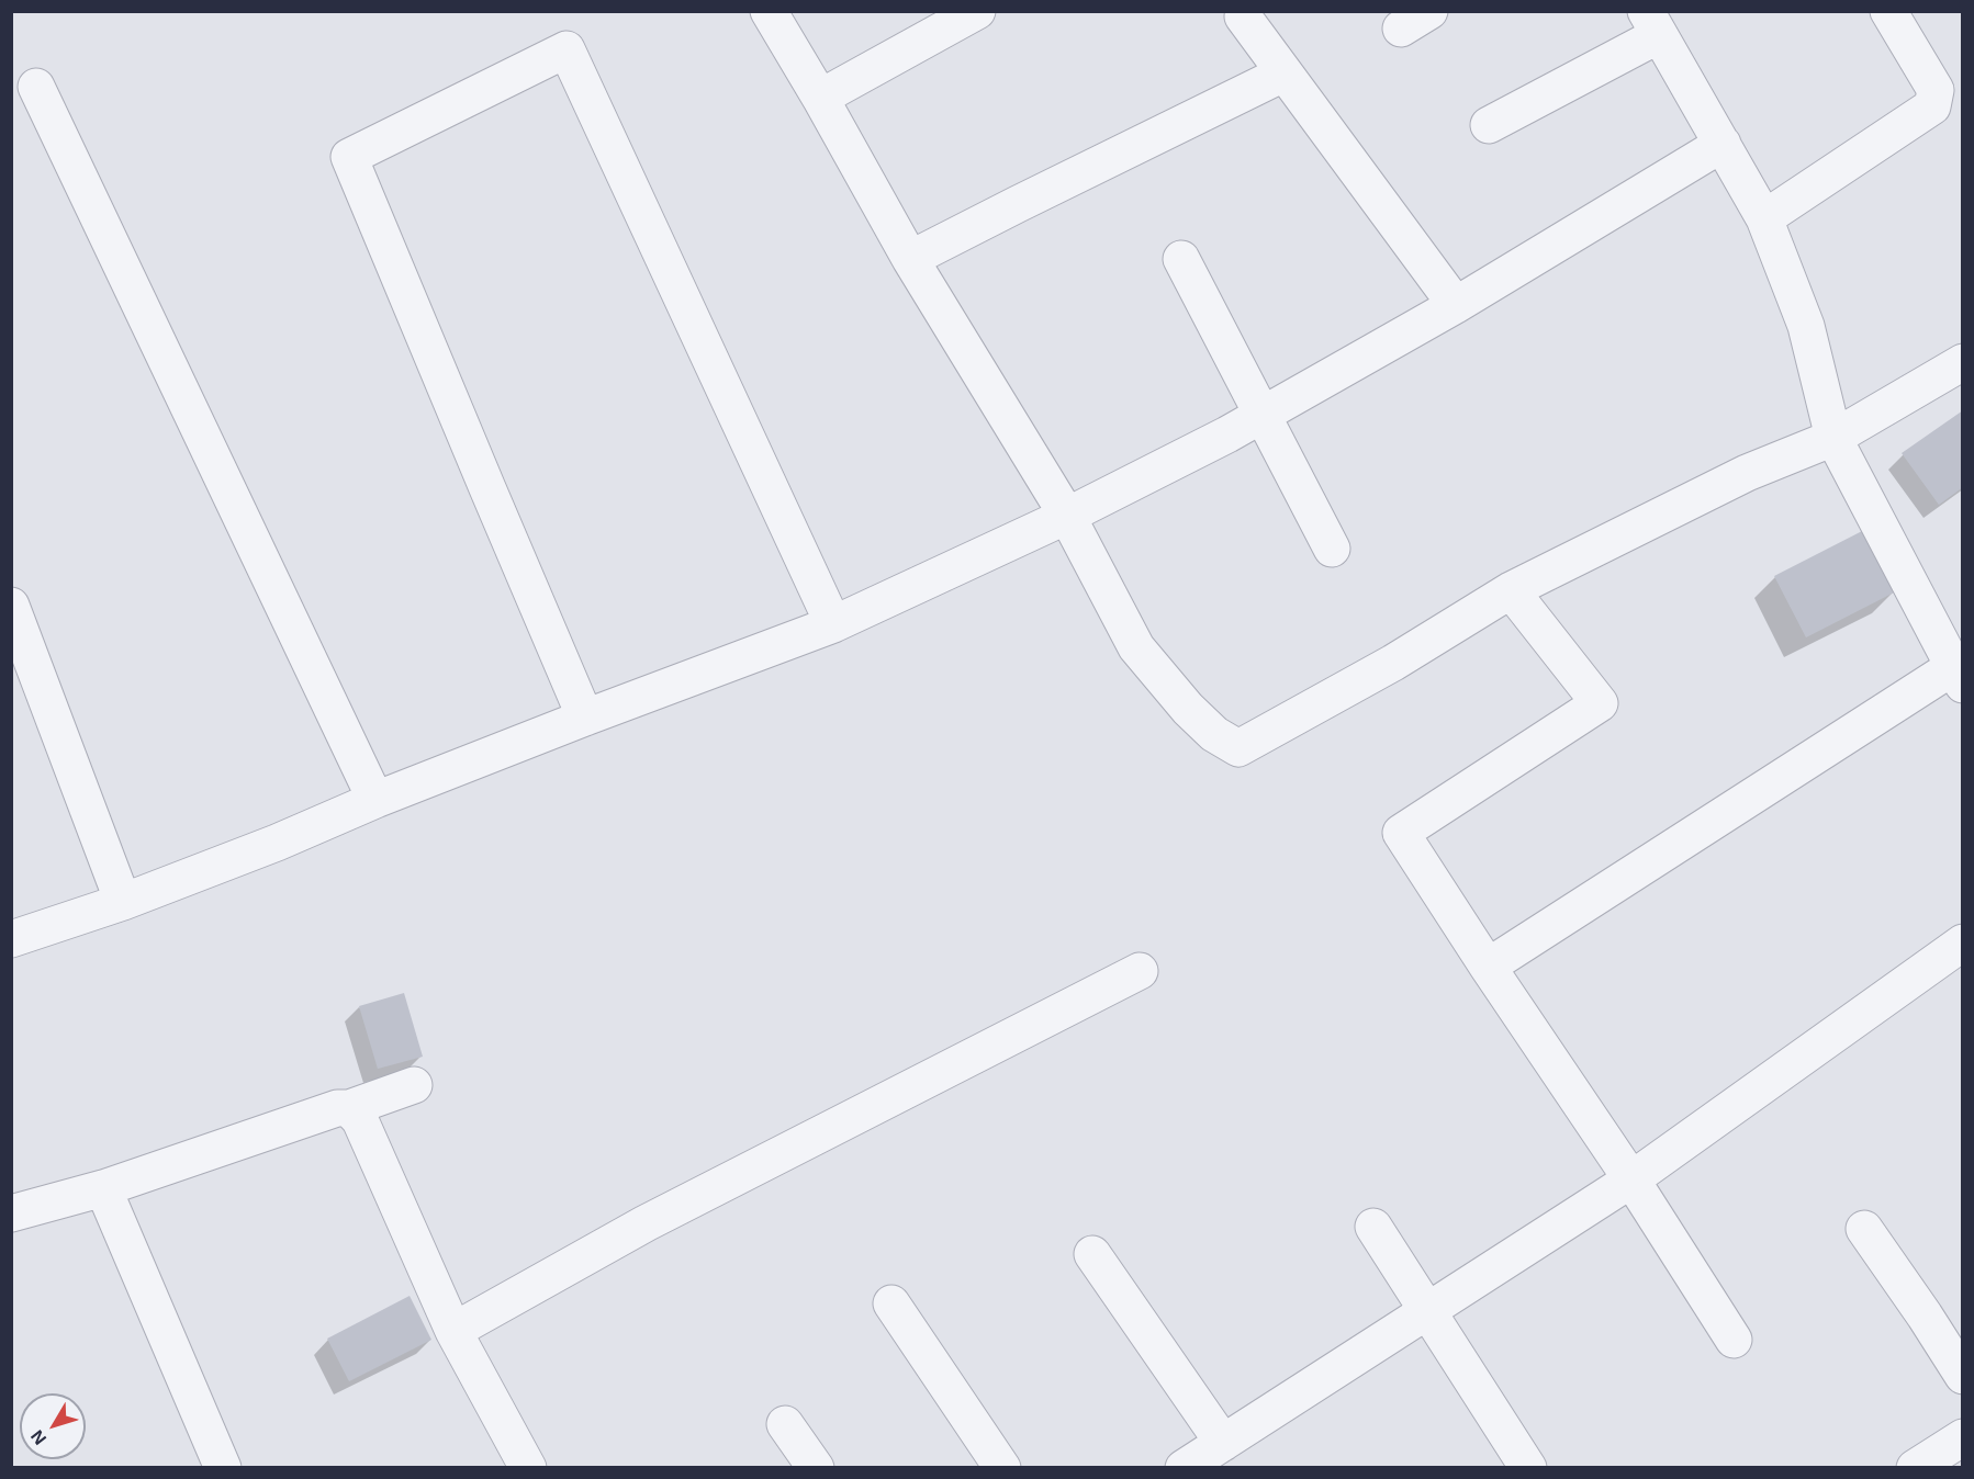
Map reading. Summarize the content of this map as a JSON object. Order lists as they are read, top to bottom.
{
  "north": "bottom left"
}
